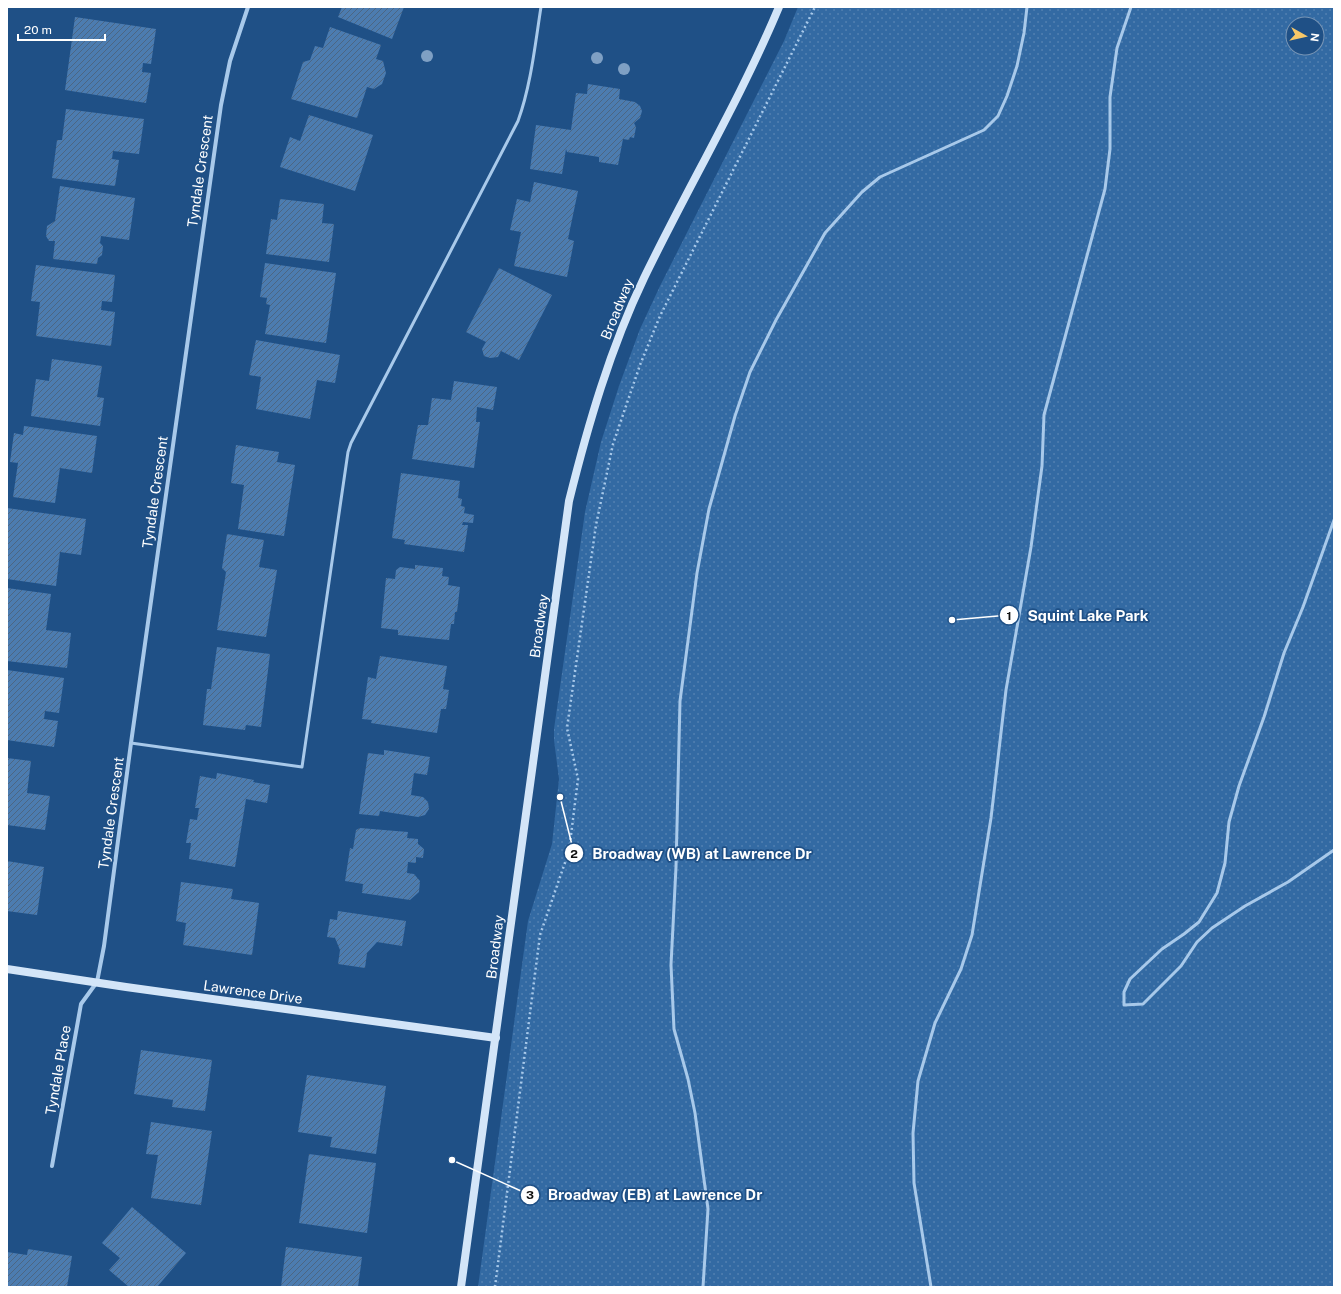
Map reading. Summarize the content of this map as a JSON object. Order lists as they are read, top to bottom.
{
  "streets": {
    "street": [
      "Tyndale Crescent",
      "Broadway",
      "Lawrence Drive",
      "Tyndale Place"
    ]
  },
  "crossings": [
    ["Tyndale Crescent", "Lawrence Drive"],
    ["Tyndale Crescent", "Tyndale Place"],
    ["Broadway", "Lawrence Drive"],
    ["Lawrence Drive", "Tyndale Place"]
  ],
  "places": ["Squint Lake Park", "Broadway (WB) at Lawrence Dr", "Broadway (EB) at Lawrence Dr"],
  "scale_bar": "20 m",
  "north": "right"
}
